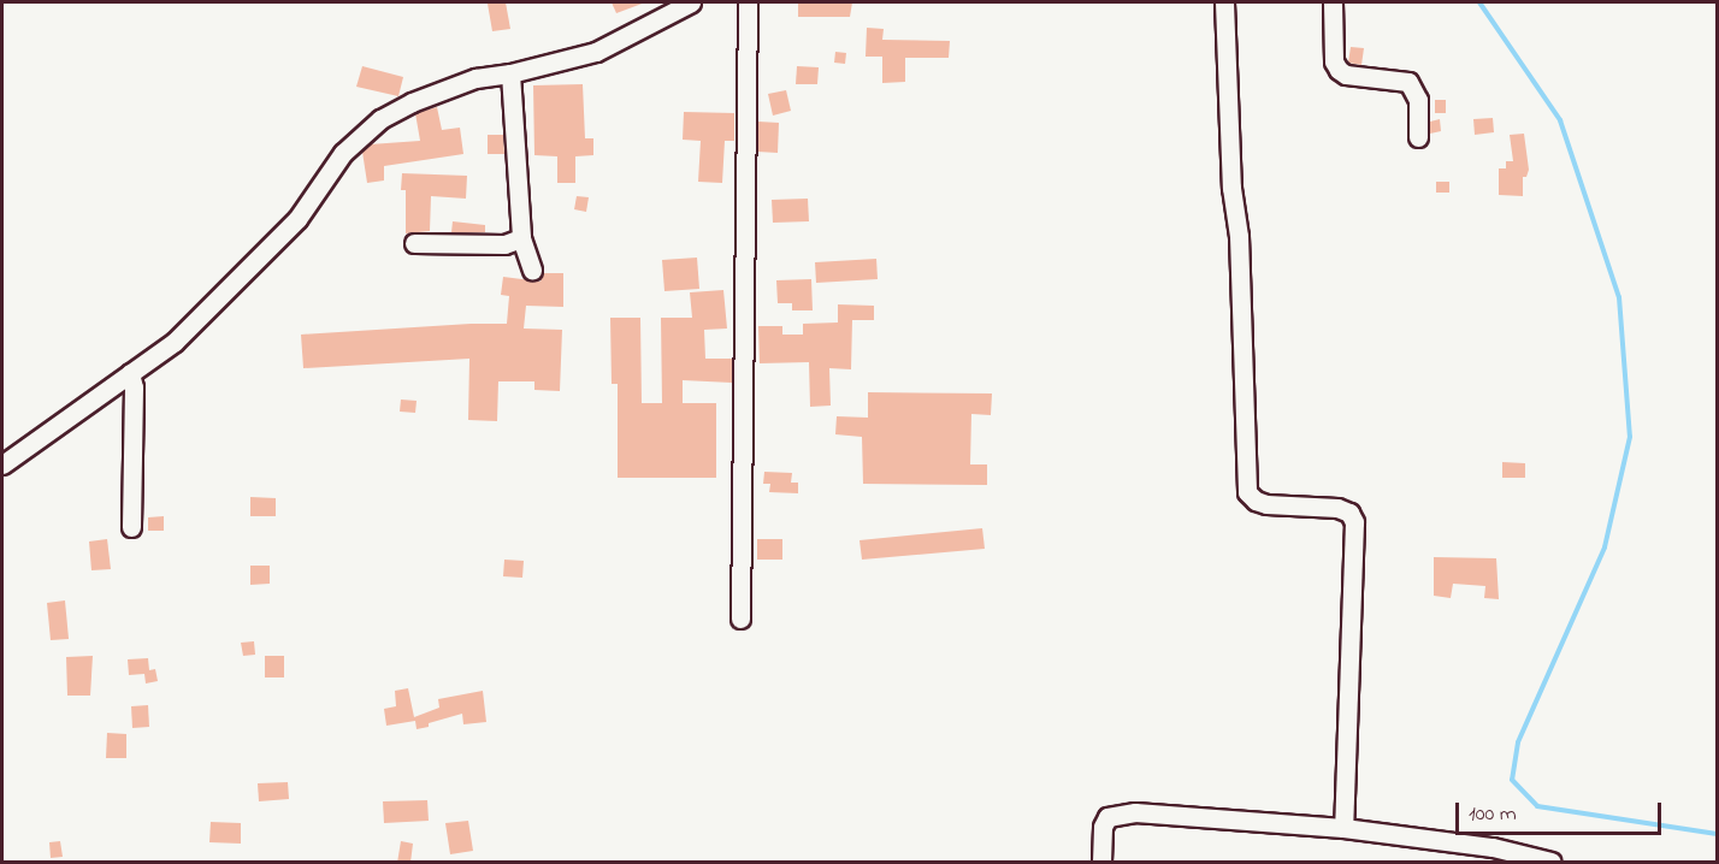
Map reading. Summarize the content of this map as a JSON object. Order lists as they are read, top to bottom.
{
  "scale_bar": "100 m"
}
